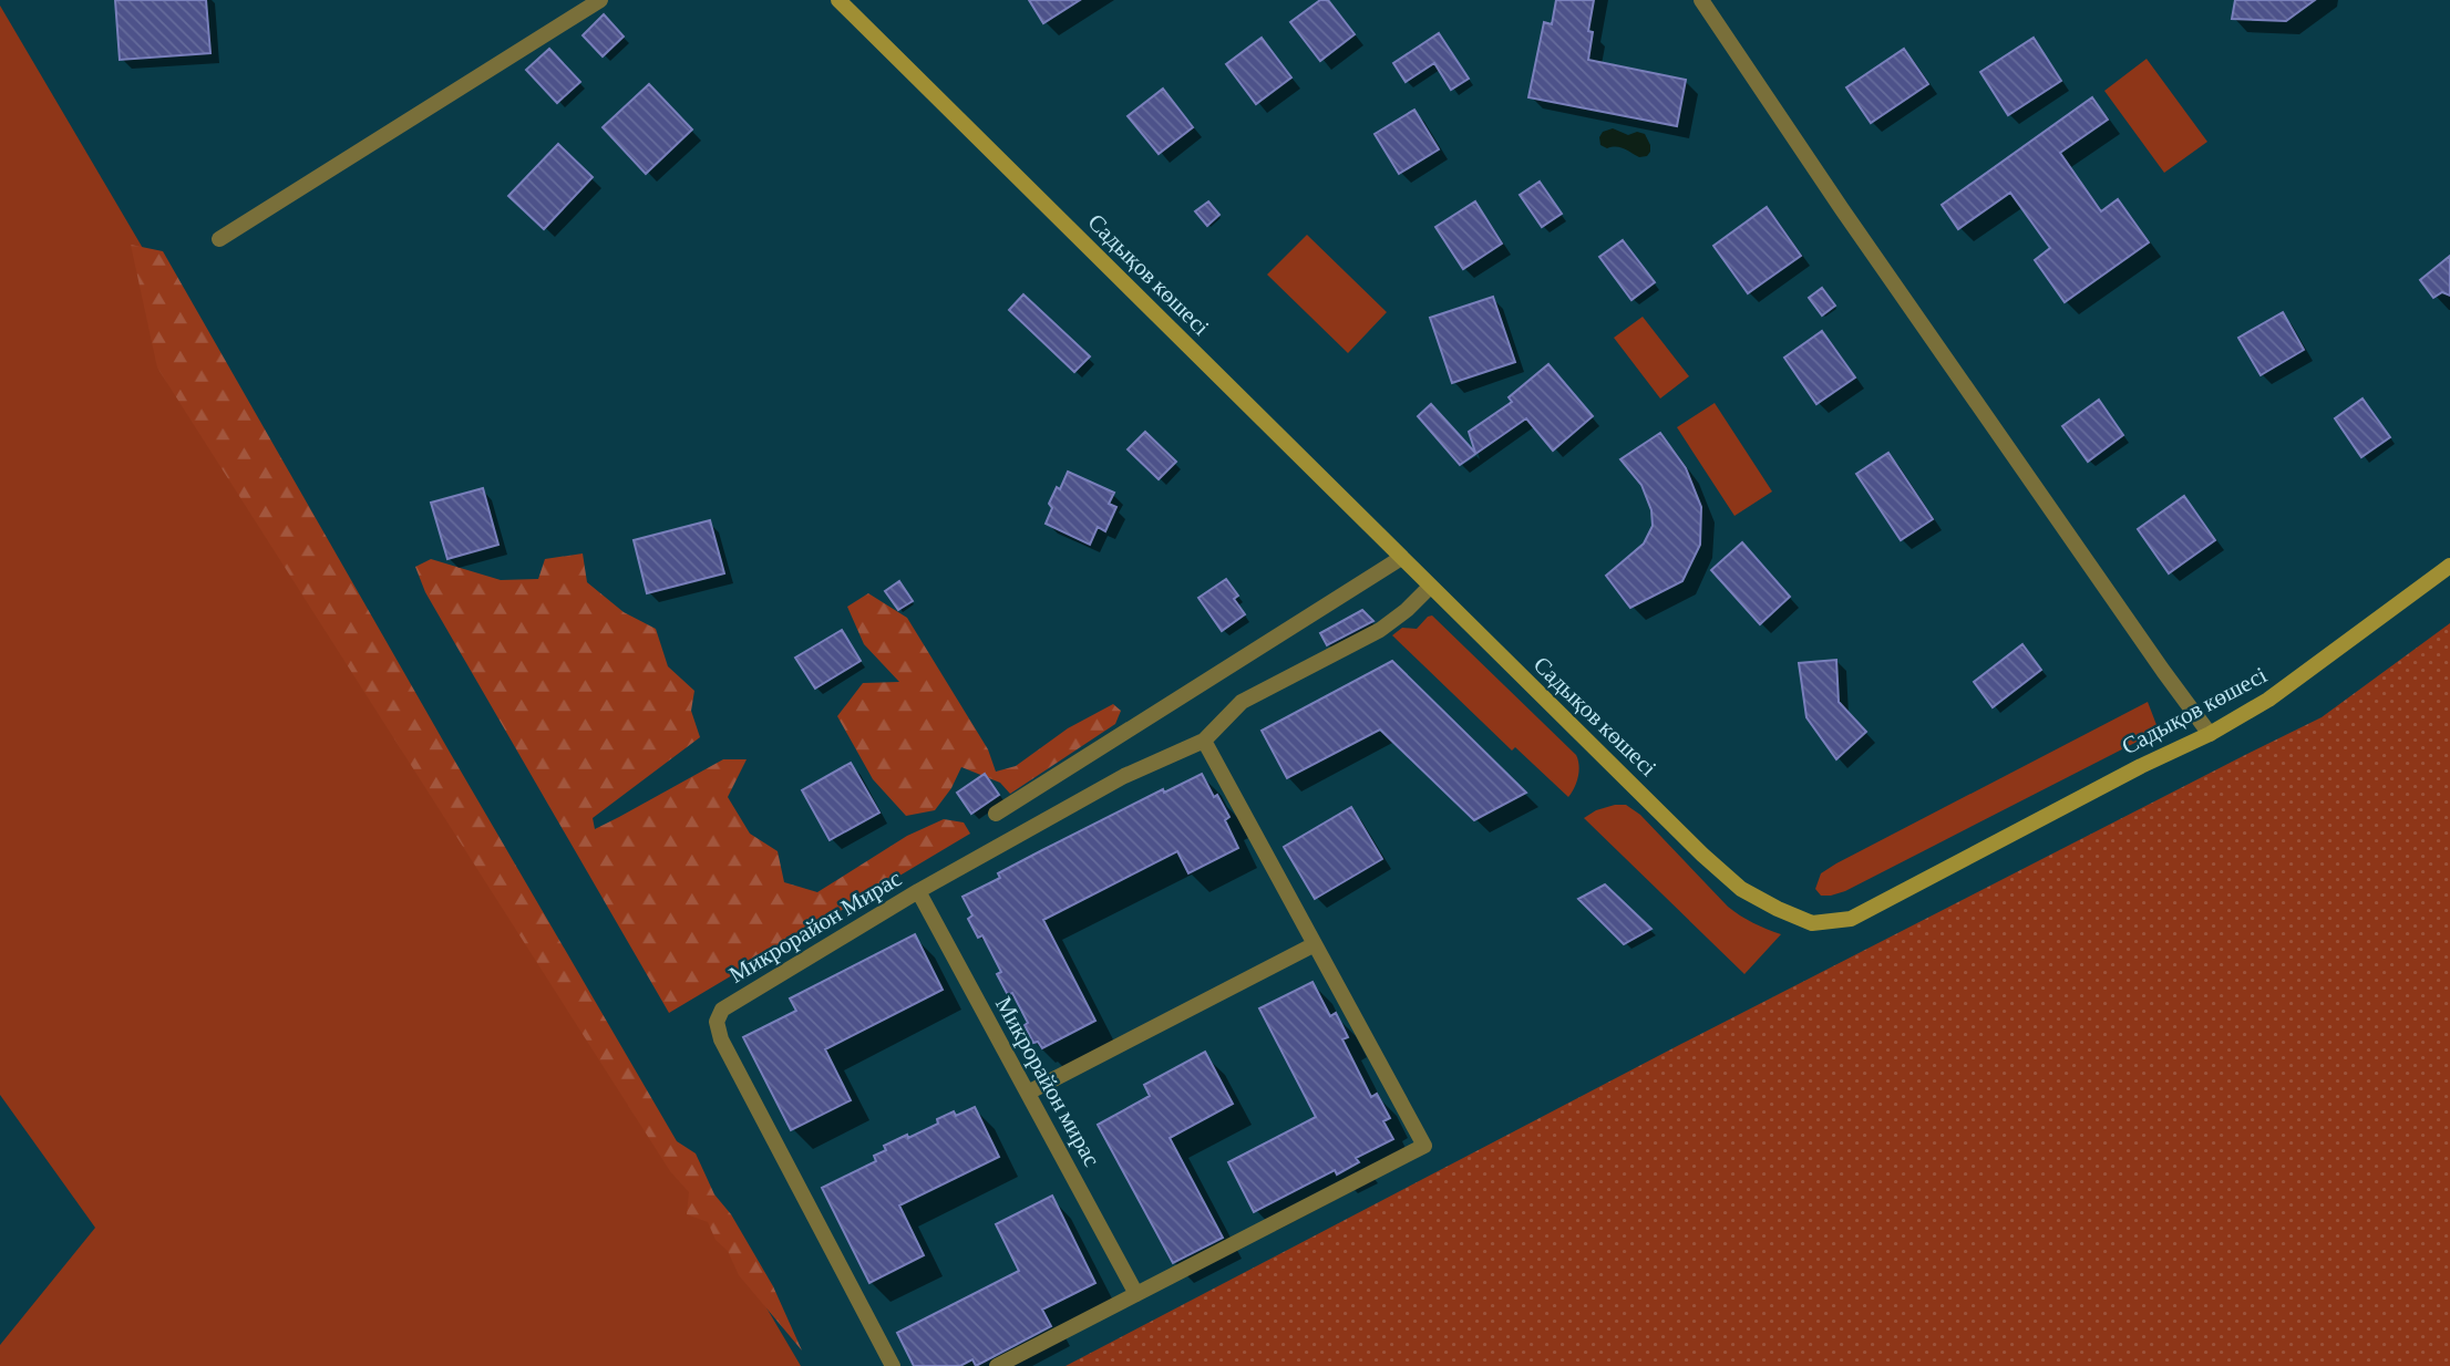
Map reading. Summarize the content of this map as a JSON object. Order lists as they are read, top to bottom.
{
  "streets": {
    "street": ["Садықов көшесі", "Микрорайон Мирас", "Микрорайон мирас"]
  },
  "crossings": [
    ["Садықов көшесі", "Микрорайон Мирас"],
    ["Микрорайон Мирас", "Микрорайон мирас"]
  ]
}
